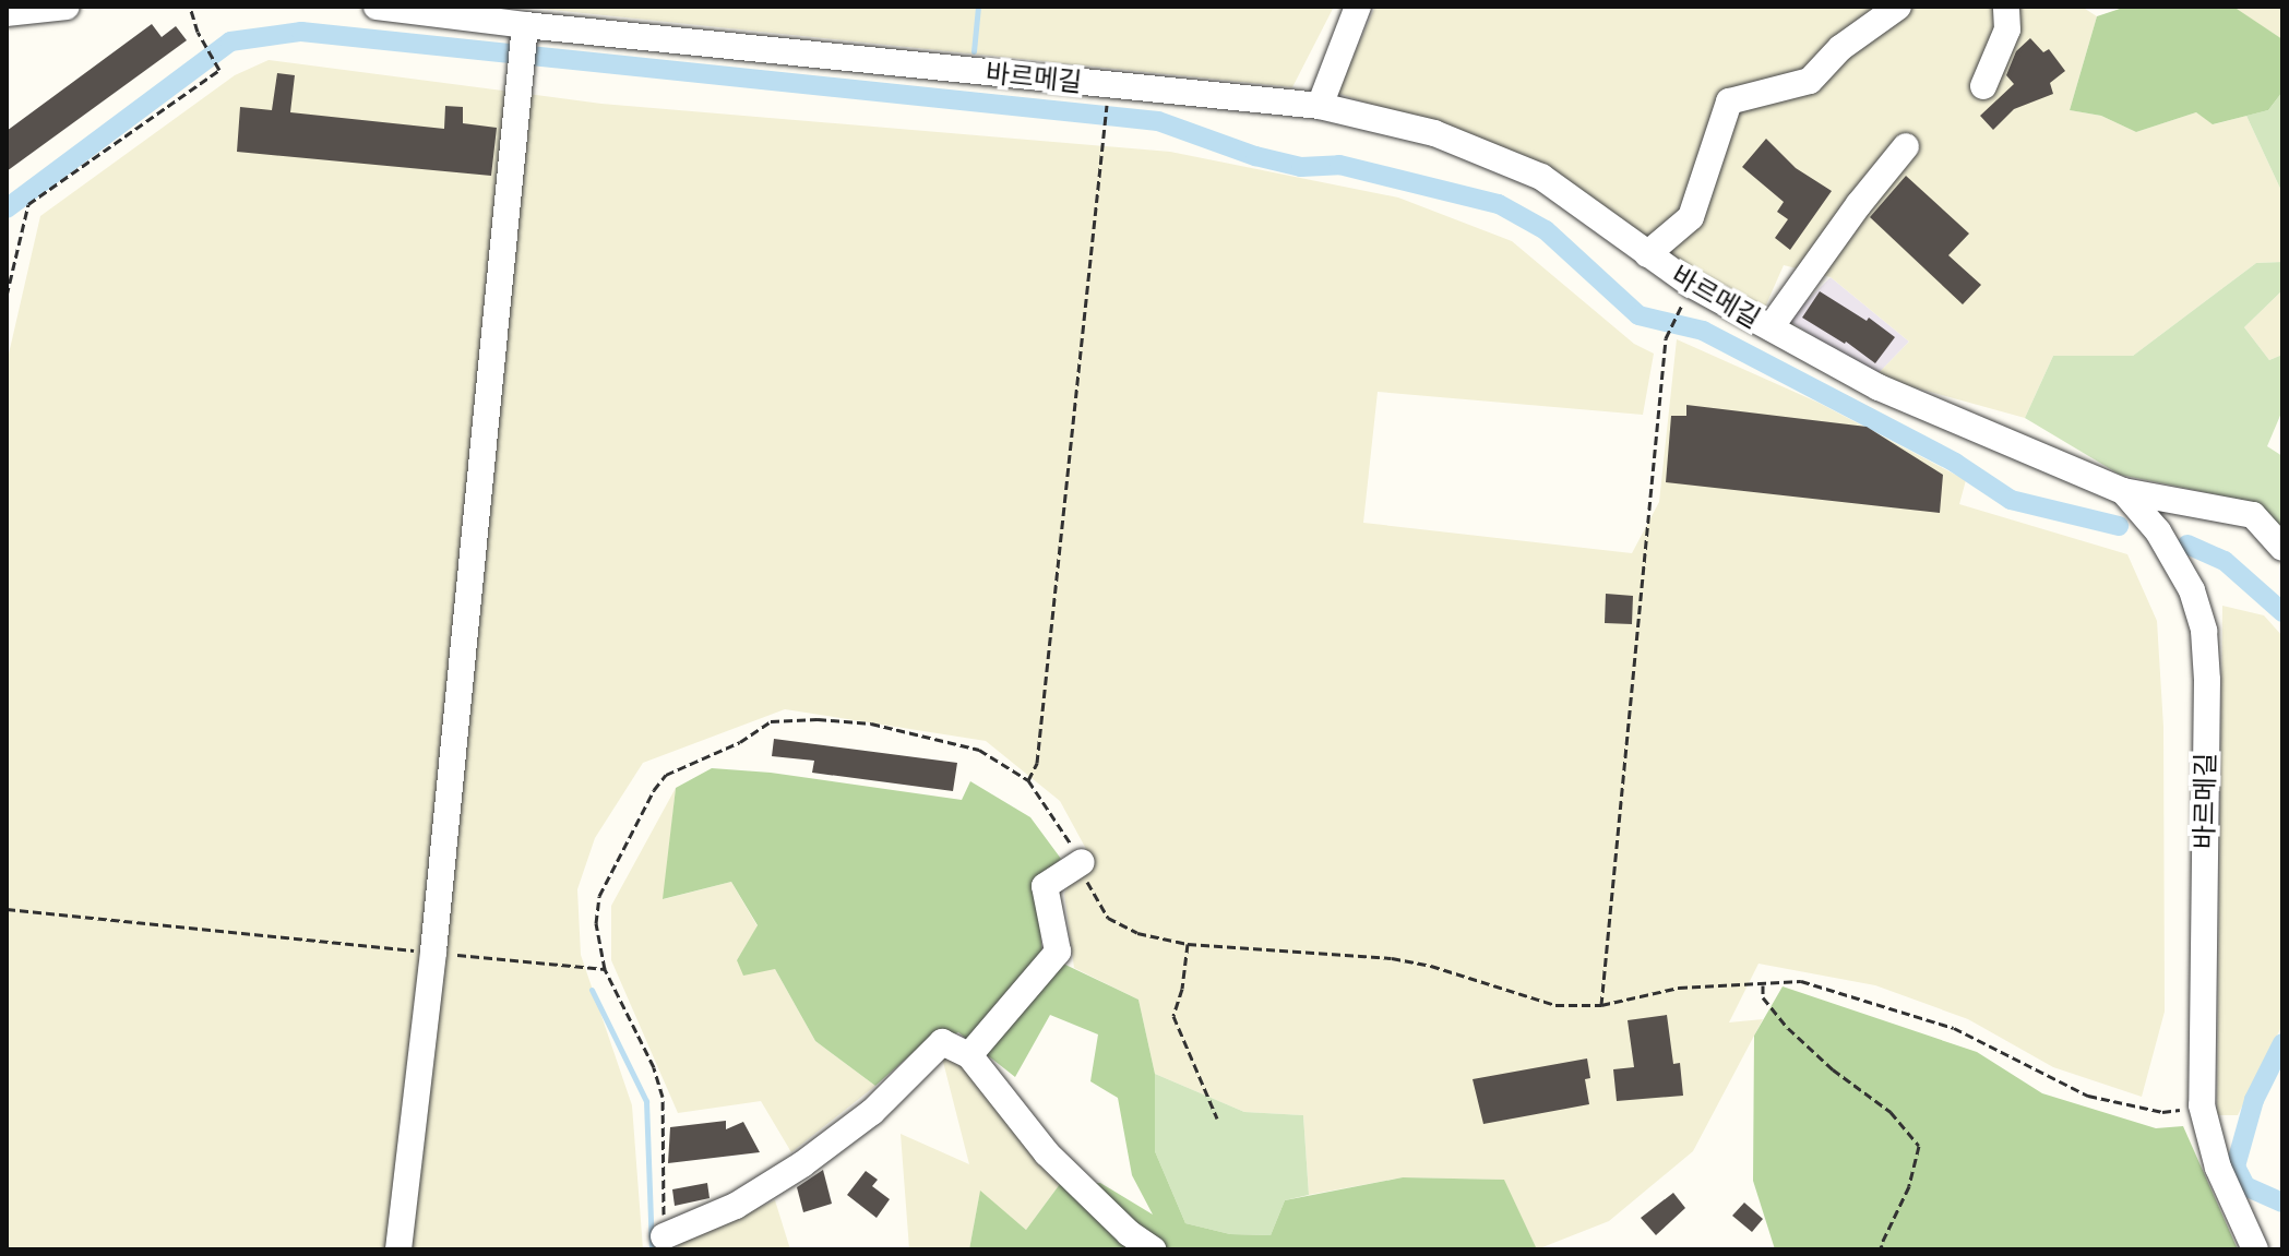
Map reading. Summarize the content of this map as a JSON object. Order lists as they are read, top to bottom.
{
  "streets": {
    "street": ["바르메길"]
  }
}
